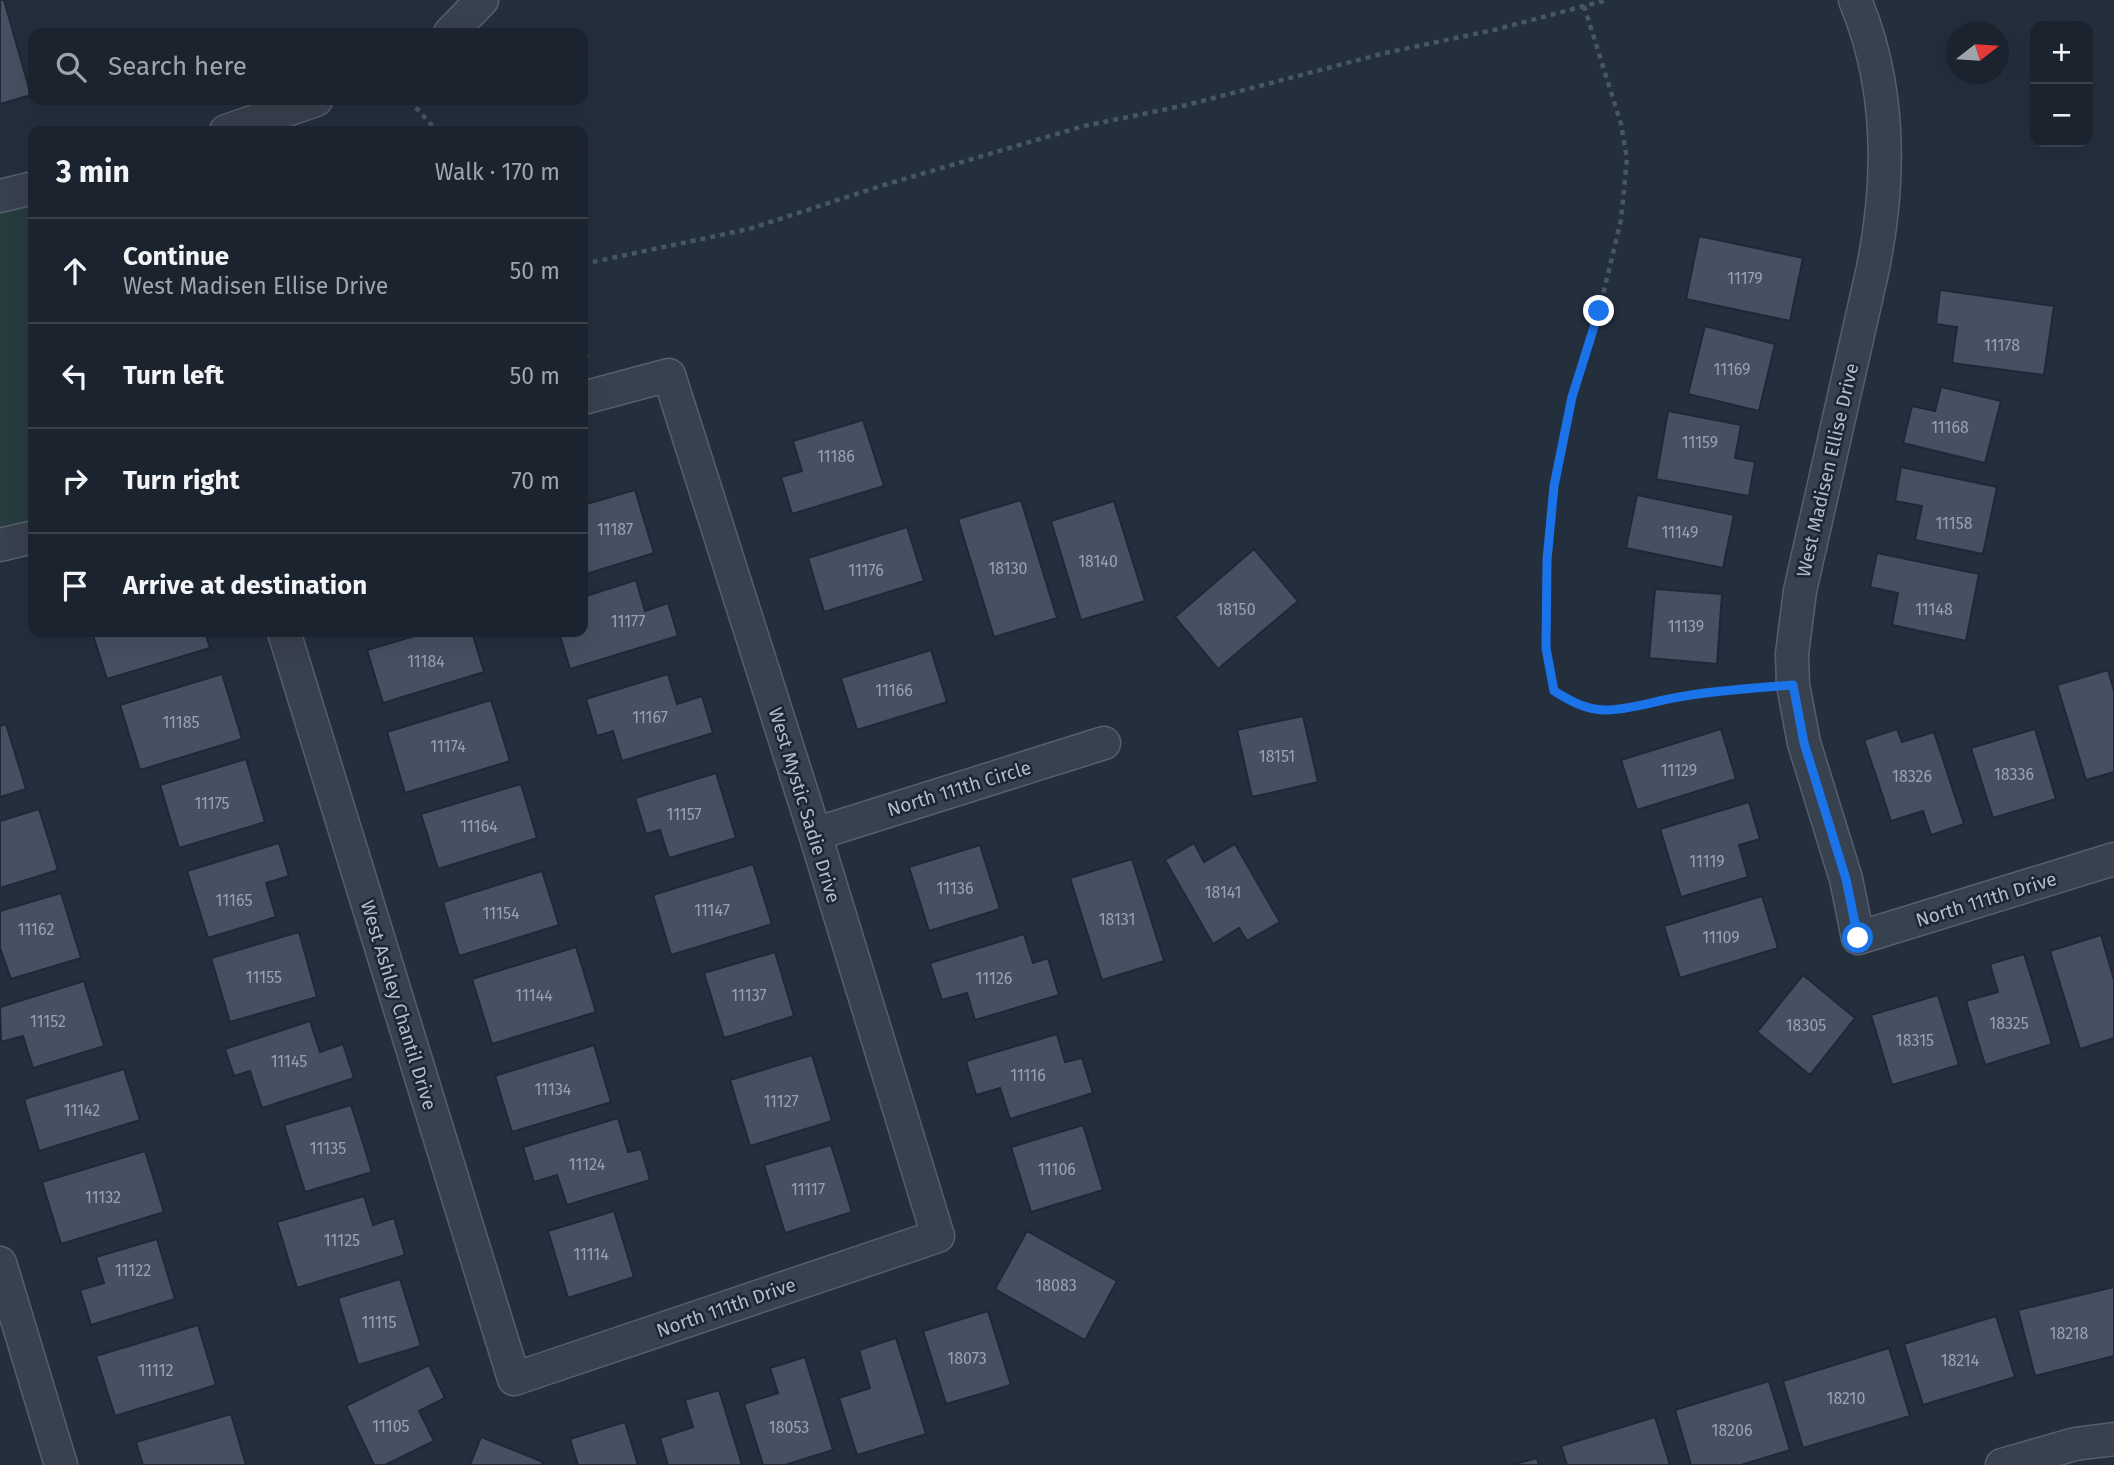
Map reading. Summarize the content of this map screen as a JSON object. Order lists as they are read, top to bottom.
{
  "streets": {
    "street": [
      "West Madisen Ellise Drive",
      "North 111th Circle",
      "West Mystic Sadie Drive",
      "North 111th Drive",
      "West Ashley Chantil Drive"
    ]
  },
  "crossings": [
    ["West Madisen Ellise Drive", "North 111th Drive"],
    ["North 111th Circle", "West Mystic Sadie Drive"],
    ["West Mystic Sadie Drive", "North 111th Drive"],
    ["North 111th Drive", "West Ashley Chantil Drive"]
  ],
  "house_numbers": [
    "11179",
    "11178",
    "11169",
    "11168",
    "11159",
    "11186",
    "11158",
    "11187",
    "11149",
    "18140",
    "18130",
    "11176",
    "18150",
    "11148",
    "11177",
    "11139",
    "11184",
    "11166",
    "11167",
    "11185",
    "11174",
    "18151",
    "11129",
    "18336",
    "18326",
    "11175",
    "11157",
    "11164",
    "11119",
    "11136",
    "18141",
    "11165",
    "11147",
    "11154",
    "18131",
    "11162",
    "11109",
    "11155",
    "11126",
    "11144",
    "11137",
    "11152",
    "18325",
    "18305",
    "18315",
    "11145",
    "11116",
    "11134",
    "11127",
    "11142",
    "11135",
    "11124",
    "11106",
    "11117",
    "11132",
    "11125",
    "11114",
    "11122",
    "18083",
    "11115",
    "18218",
    "18073",
    "18214",
    "11112",
    "18210",
    "11105",
    "18053",
    "18206"
  ],
  "north": "right",
  "page": {
    "map_buttons": ["+", "−"],
    "search": "Search here",
    "heading": ["3 min", "Walk · 170 m"],
    "list": [
      ["Continue", "West Madisen Ellise Drive", "50 m"],
      ["Turn left", "50 m"],
      ["Turn right", "70 m"],
      "Arrive at destination"
    ]
  }
}
